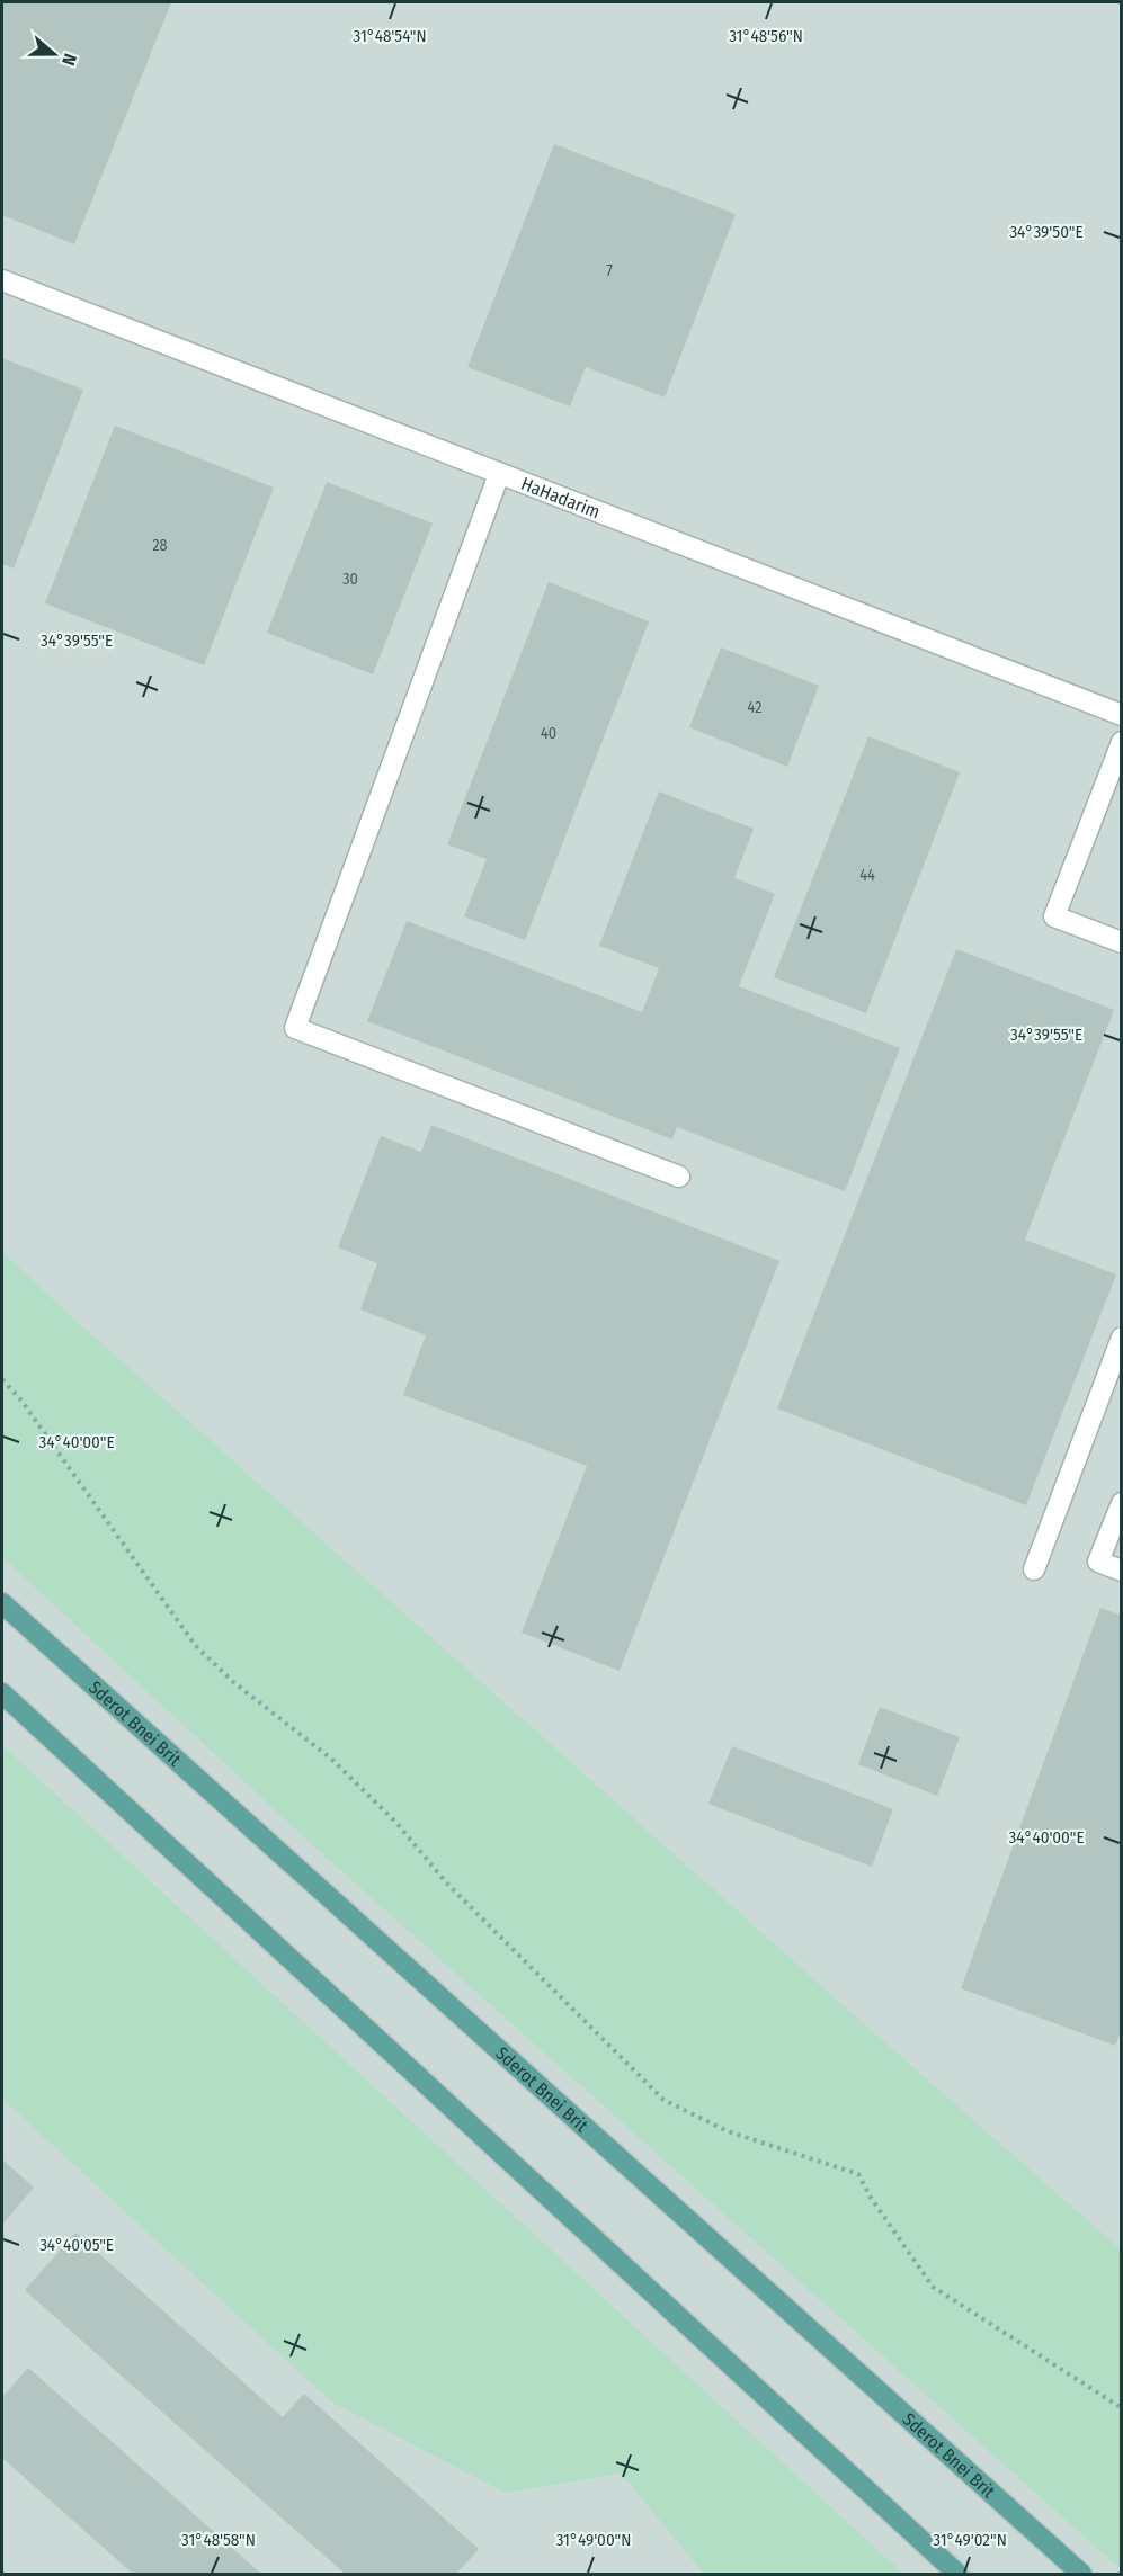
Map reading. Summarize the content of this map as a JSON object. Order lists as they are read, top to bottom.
{
  "streets": {
    "main road": ["Sderot Bnei Brit"],
    "street": ["HaHadarim"]
  },
  "house_numbers": [
    "7",
    "28",
    "30",
    "42",
    "40",
    "44"
  ],
  "north": "right",
  "coordinates": [
    "31°48'56\"N",
    "31°48'54\"N",
    "34°39'50\"E",
    "34°39'55\"E",
    "34°40'00\"E",
    "34°40'05\"E",
    "31°48'58\"N",
    "31°49'00\"N",
    "31°49'02\"N"
  ]
}
